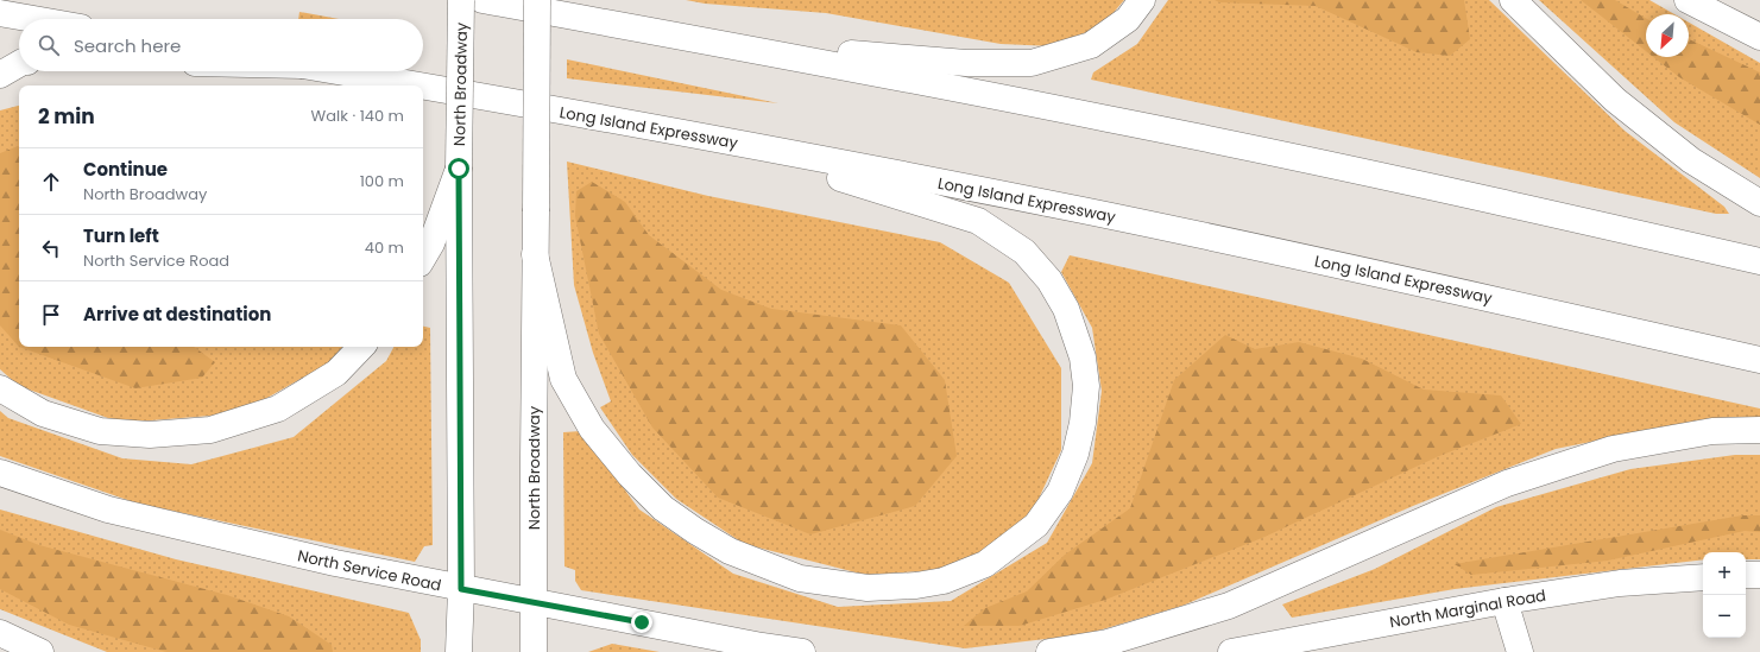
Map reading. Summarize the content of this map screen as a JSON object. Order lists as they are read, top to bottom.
{
  "streets": {
    "main road": [
      "North Broadway",
      "Long Island Expressway",
      "North Service Road",
      "North Marginal Road"
    ]
  },
  "crossings": [
    ["North Broadway", "North Service Road"]
  ],
  "north": "bottom left",
  "page": {
    "search": "Search here",
    "heading": ["2 min", "Walk · 140 m"],
    "list": [
      ["Continue", "North Broadway", "100 m"],
      ["Turn left", "North Service Road", "40 m"],
      "Arrive at destination"
    ],
    "map_buttons": ["+", "−"]
  }
}
